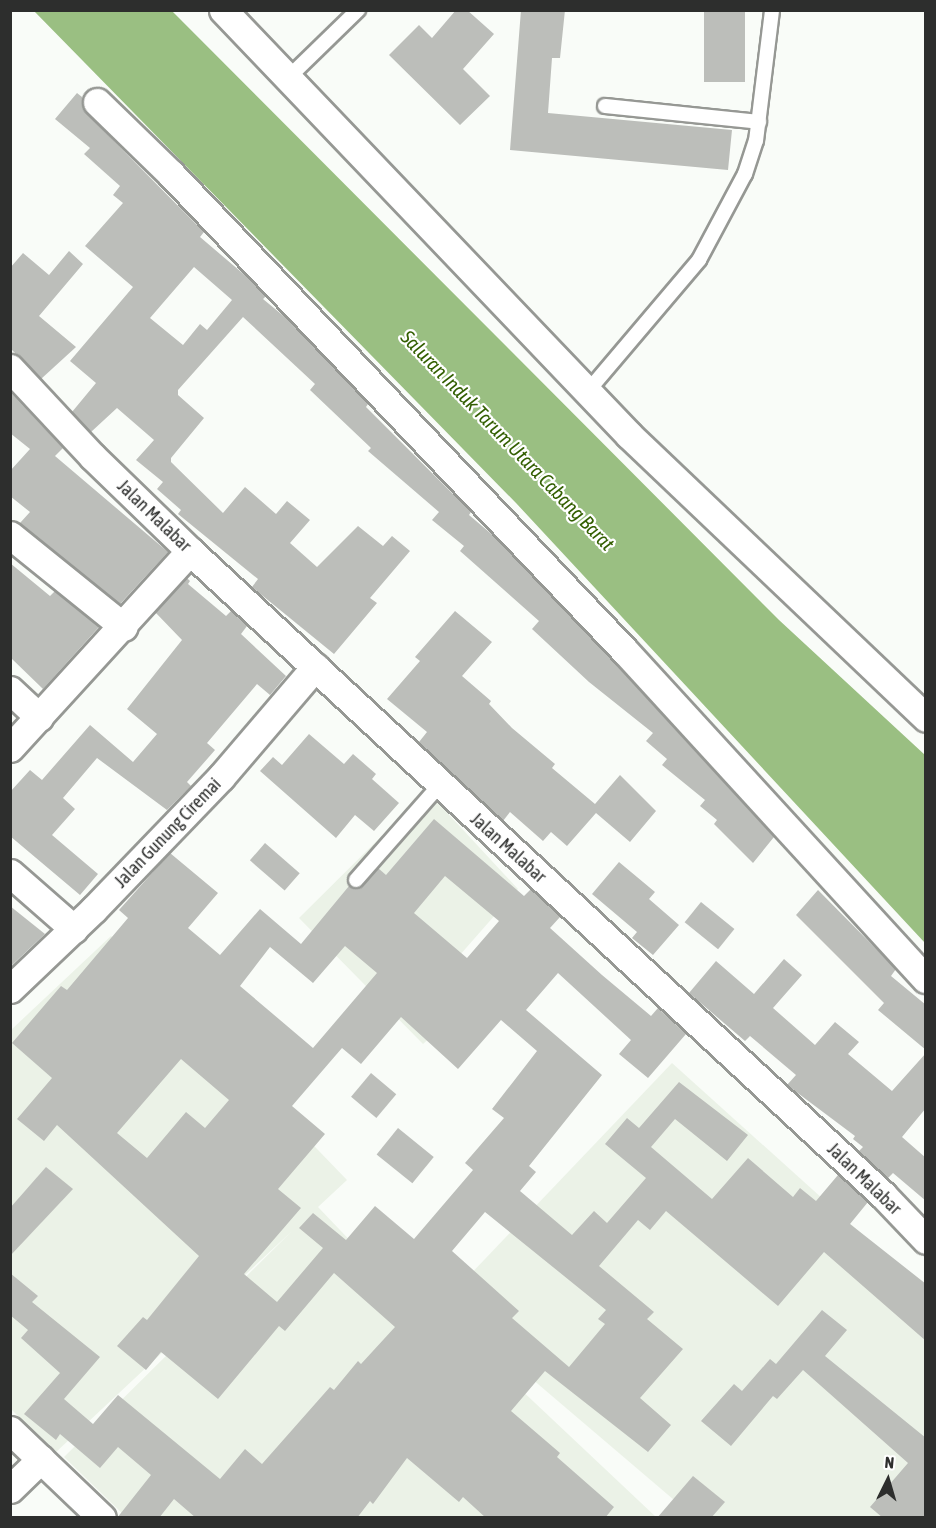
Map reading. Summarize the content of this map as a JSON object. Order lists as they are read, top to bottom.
{
  "streets": {
    "street": ["Jalan Malabar", "Jalan Gunung Ciremai"]
  },
  "crossings": [
    ["Jalan Malabar", "Jalan Gunung Ciremai"]
  ],
  "water": ["Saluran Induk Tarum Utara Cabang Barat"],
  "north": "top"
}
